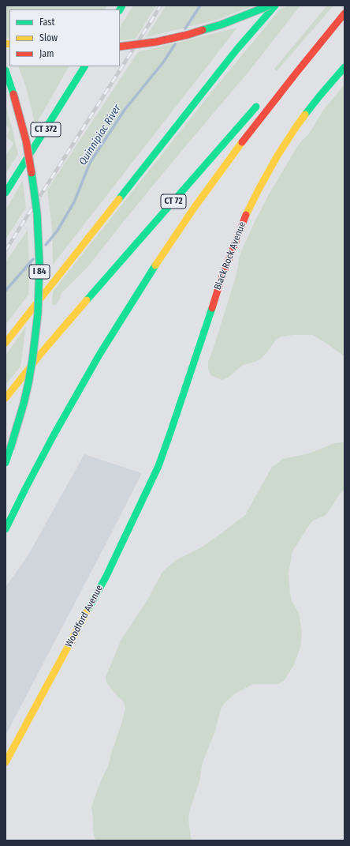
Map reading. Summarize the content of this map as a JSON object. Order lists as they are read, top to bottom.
{
  "streets": {
    "main road": [
      "CT 372",
      "CT 72",
      "Black Rock Avenue",
      "I 84",
      "Woodford Avenue"
    ]
  },
  "crossings": [
    ["Black Rock Avenue", "Woodford Avenue"]
  ],
  "water": ["Quinnipiac River"],
  "legend": ["Fast", "Slow", "Jam"]
}
